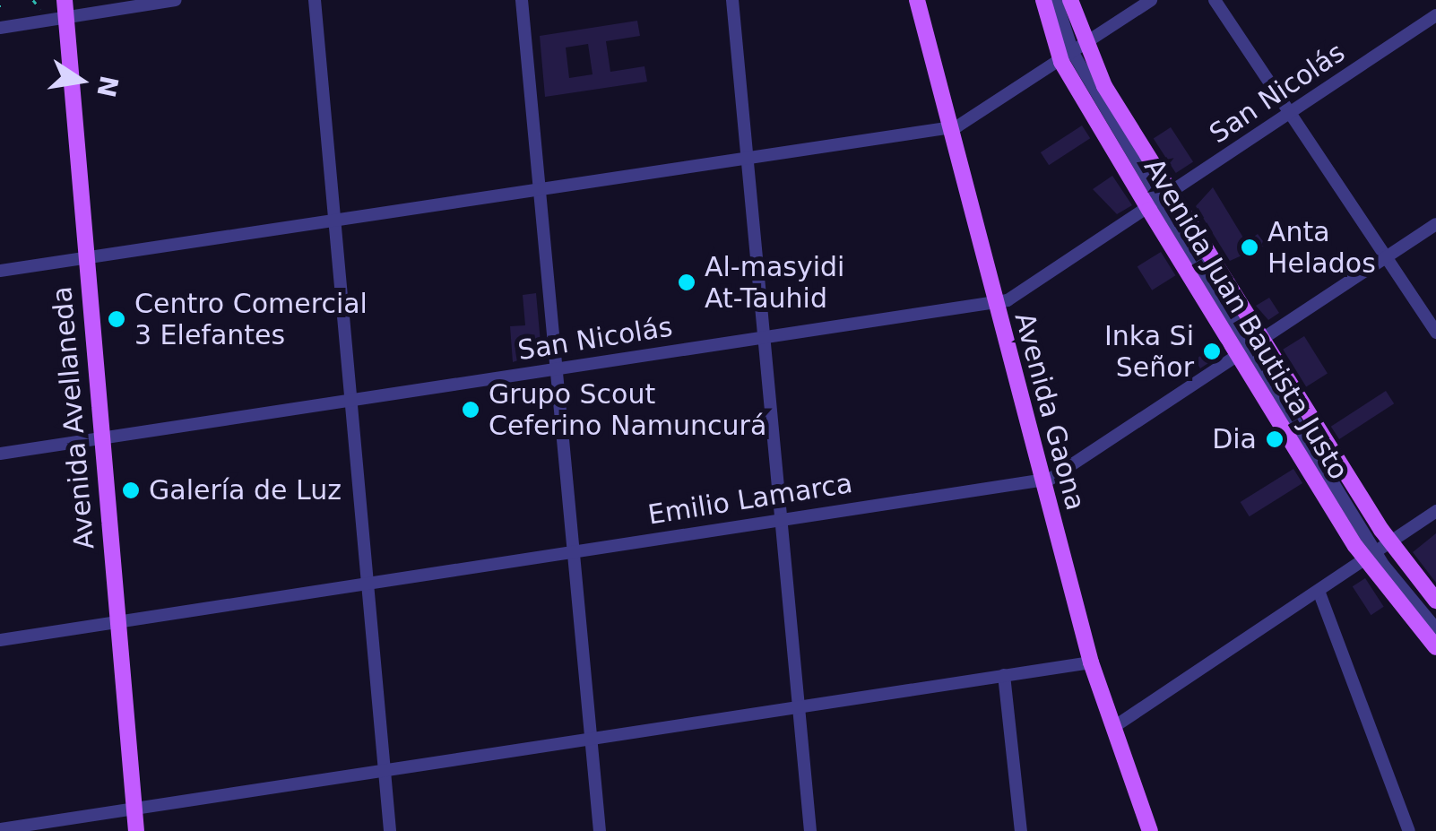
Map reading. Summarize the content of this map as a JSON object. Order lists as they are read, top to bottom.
{
  "streets": {
    "main road": ["Avenida Juan Bautista Justo", "Avenida Gaona", "Avenida Avellaneda"],
    "street": ["San Nicolás", "Emilio Lamarca"]
  },
  "crossings": [
    ["San Nicolás", "Avenida Juan Bautista Justo"],
    ["San Nicolás", "Avenida Gaona"],
    ["San Nicolás", "Avenida Avellaneda"],
    ["Avenida Juan Bautista Justo", "Emilio Lamarca"],
    ["Avenida Gaona", "Emilio Lamarca"],
    ["Avenida Avellaneda", "Emilio Lamarca"]
  ],
  "places": [
    "Anta Helados",
    "Al-masyidi At-Tauhid",
    "Centro Comercial 3 Elefantes",
    "Inka Si Señor",
    "Grupo Scout Ceferino Namuncurá",
    "Dia",
    "Galería de Luz"
  ],
  "north": "right"
}
